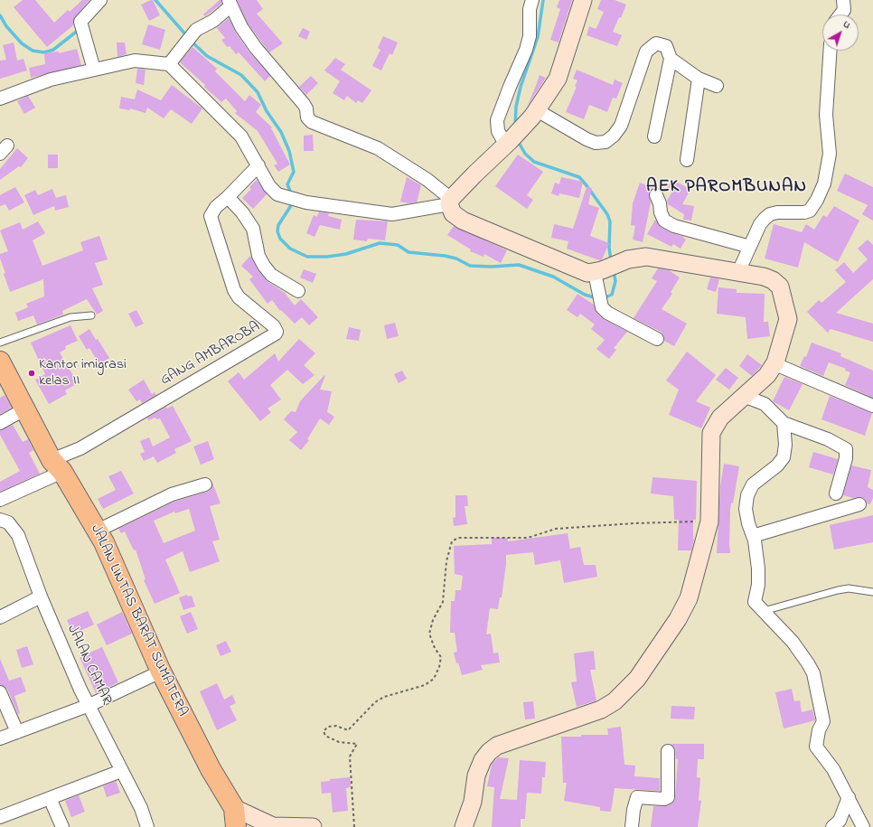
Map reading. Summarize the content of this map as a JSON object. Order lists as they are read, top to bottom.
{
  "streets": {
    "highway": ["JALAN LINTAS BARAT SUMATERA"],
    "street": ["GANG AMBAROBA", "JALAN CAMAR"]
  },
  "crossings": [
    ["GANG AMBAROBA", "JALAN LINTAS BARAT SUMATERA"]
  ],
  "districts": ["AEK PAROMBUNAN"],
  "places": ["Kantor imigrasi kelas II"],
  "north": "top right"
}
